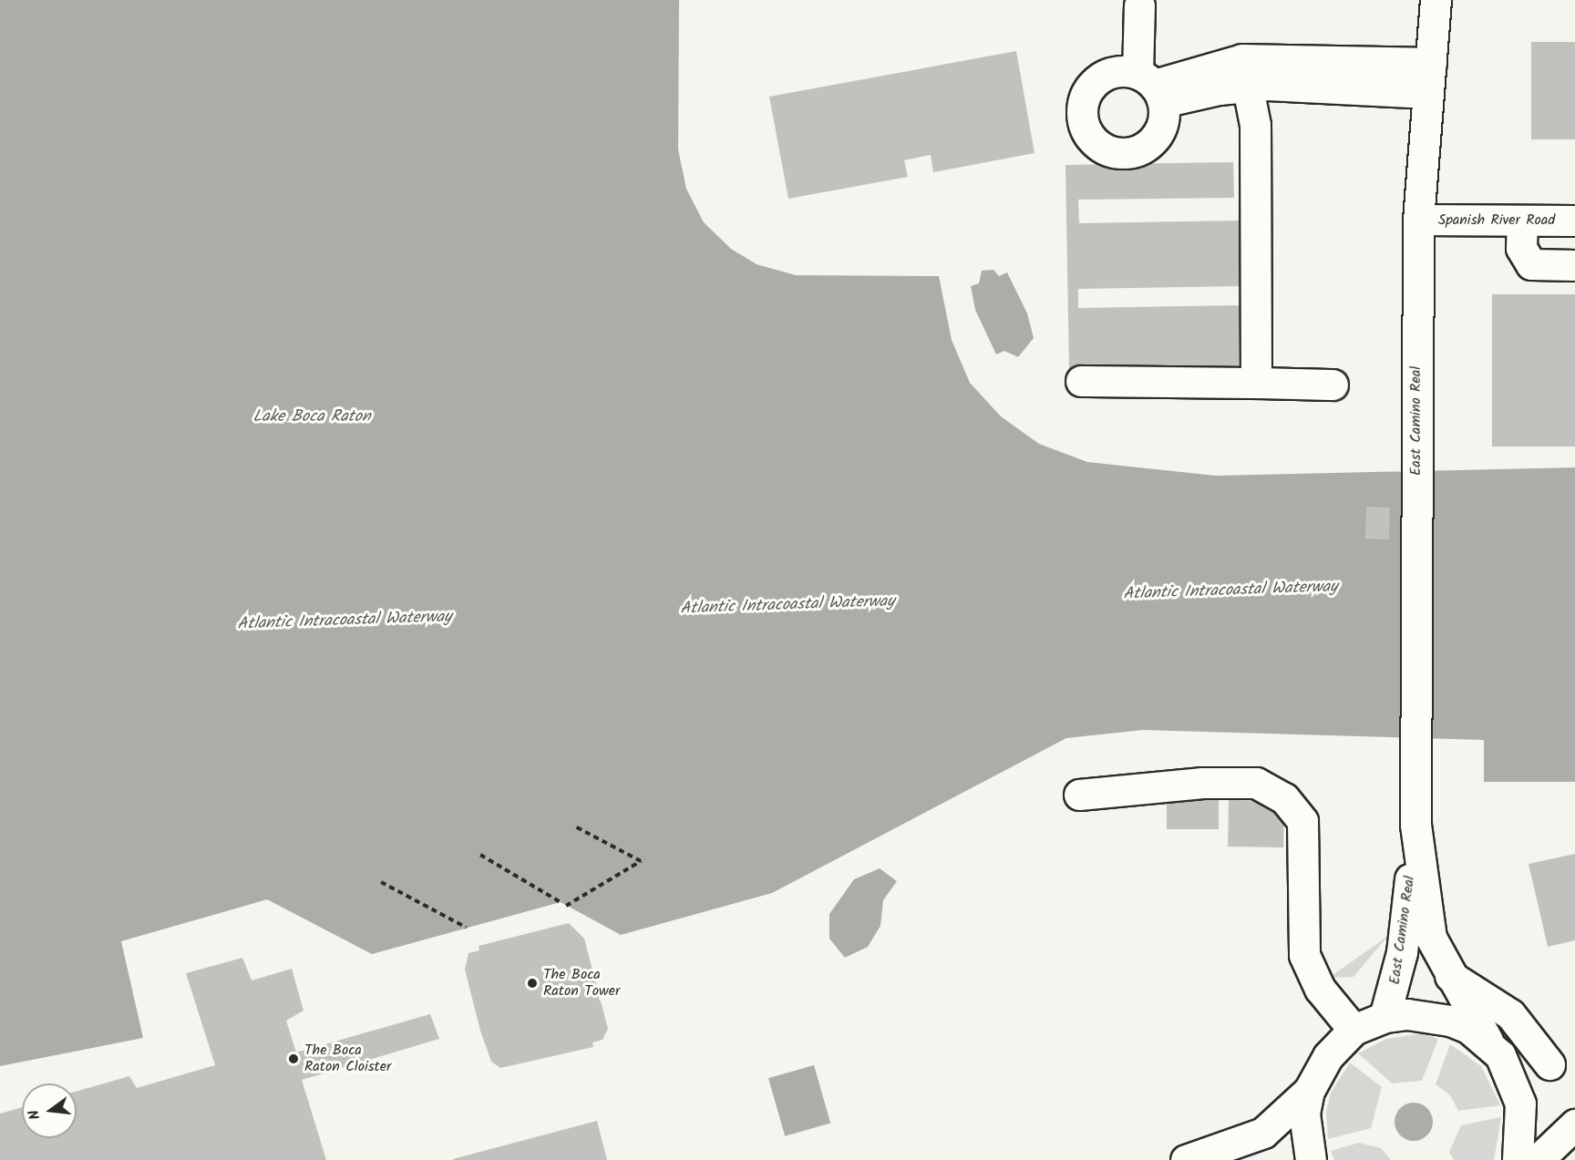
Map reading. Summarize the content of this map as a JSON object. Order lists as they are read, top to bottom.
{
  "streets": {
    "street": ["Spanish River Road", "East Camino Real"]
  },
  "crossings": [
    ["Spanish River Road", "East Camino Real"]
  ],
  "water": ["Lake Boca Raton", "Atlantic Intracoastal Waterway"],
  "places": ["The Boca Raton Tower", "The Boca Raton Cloister"],
  "north": "left"
}
